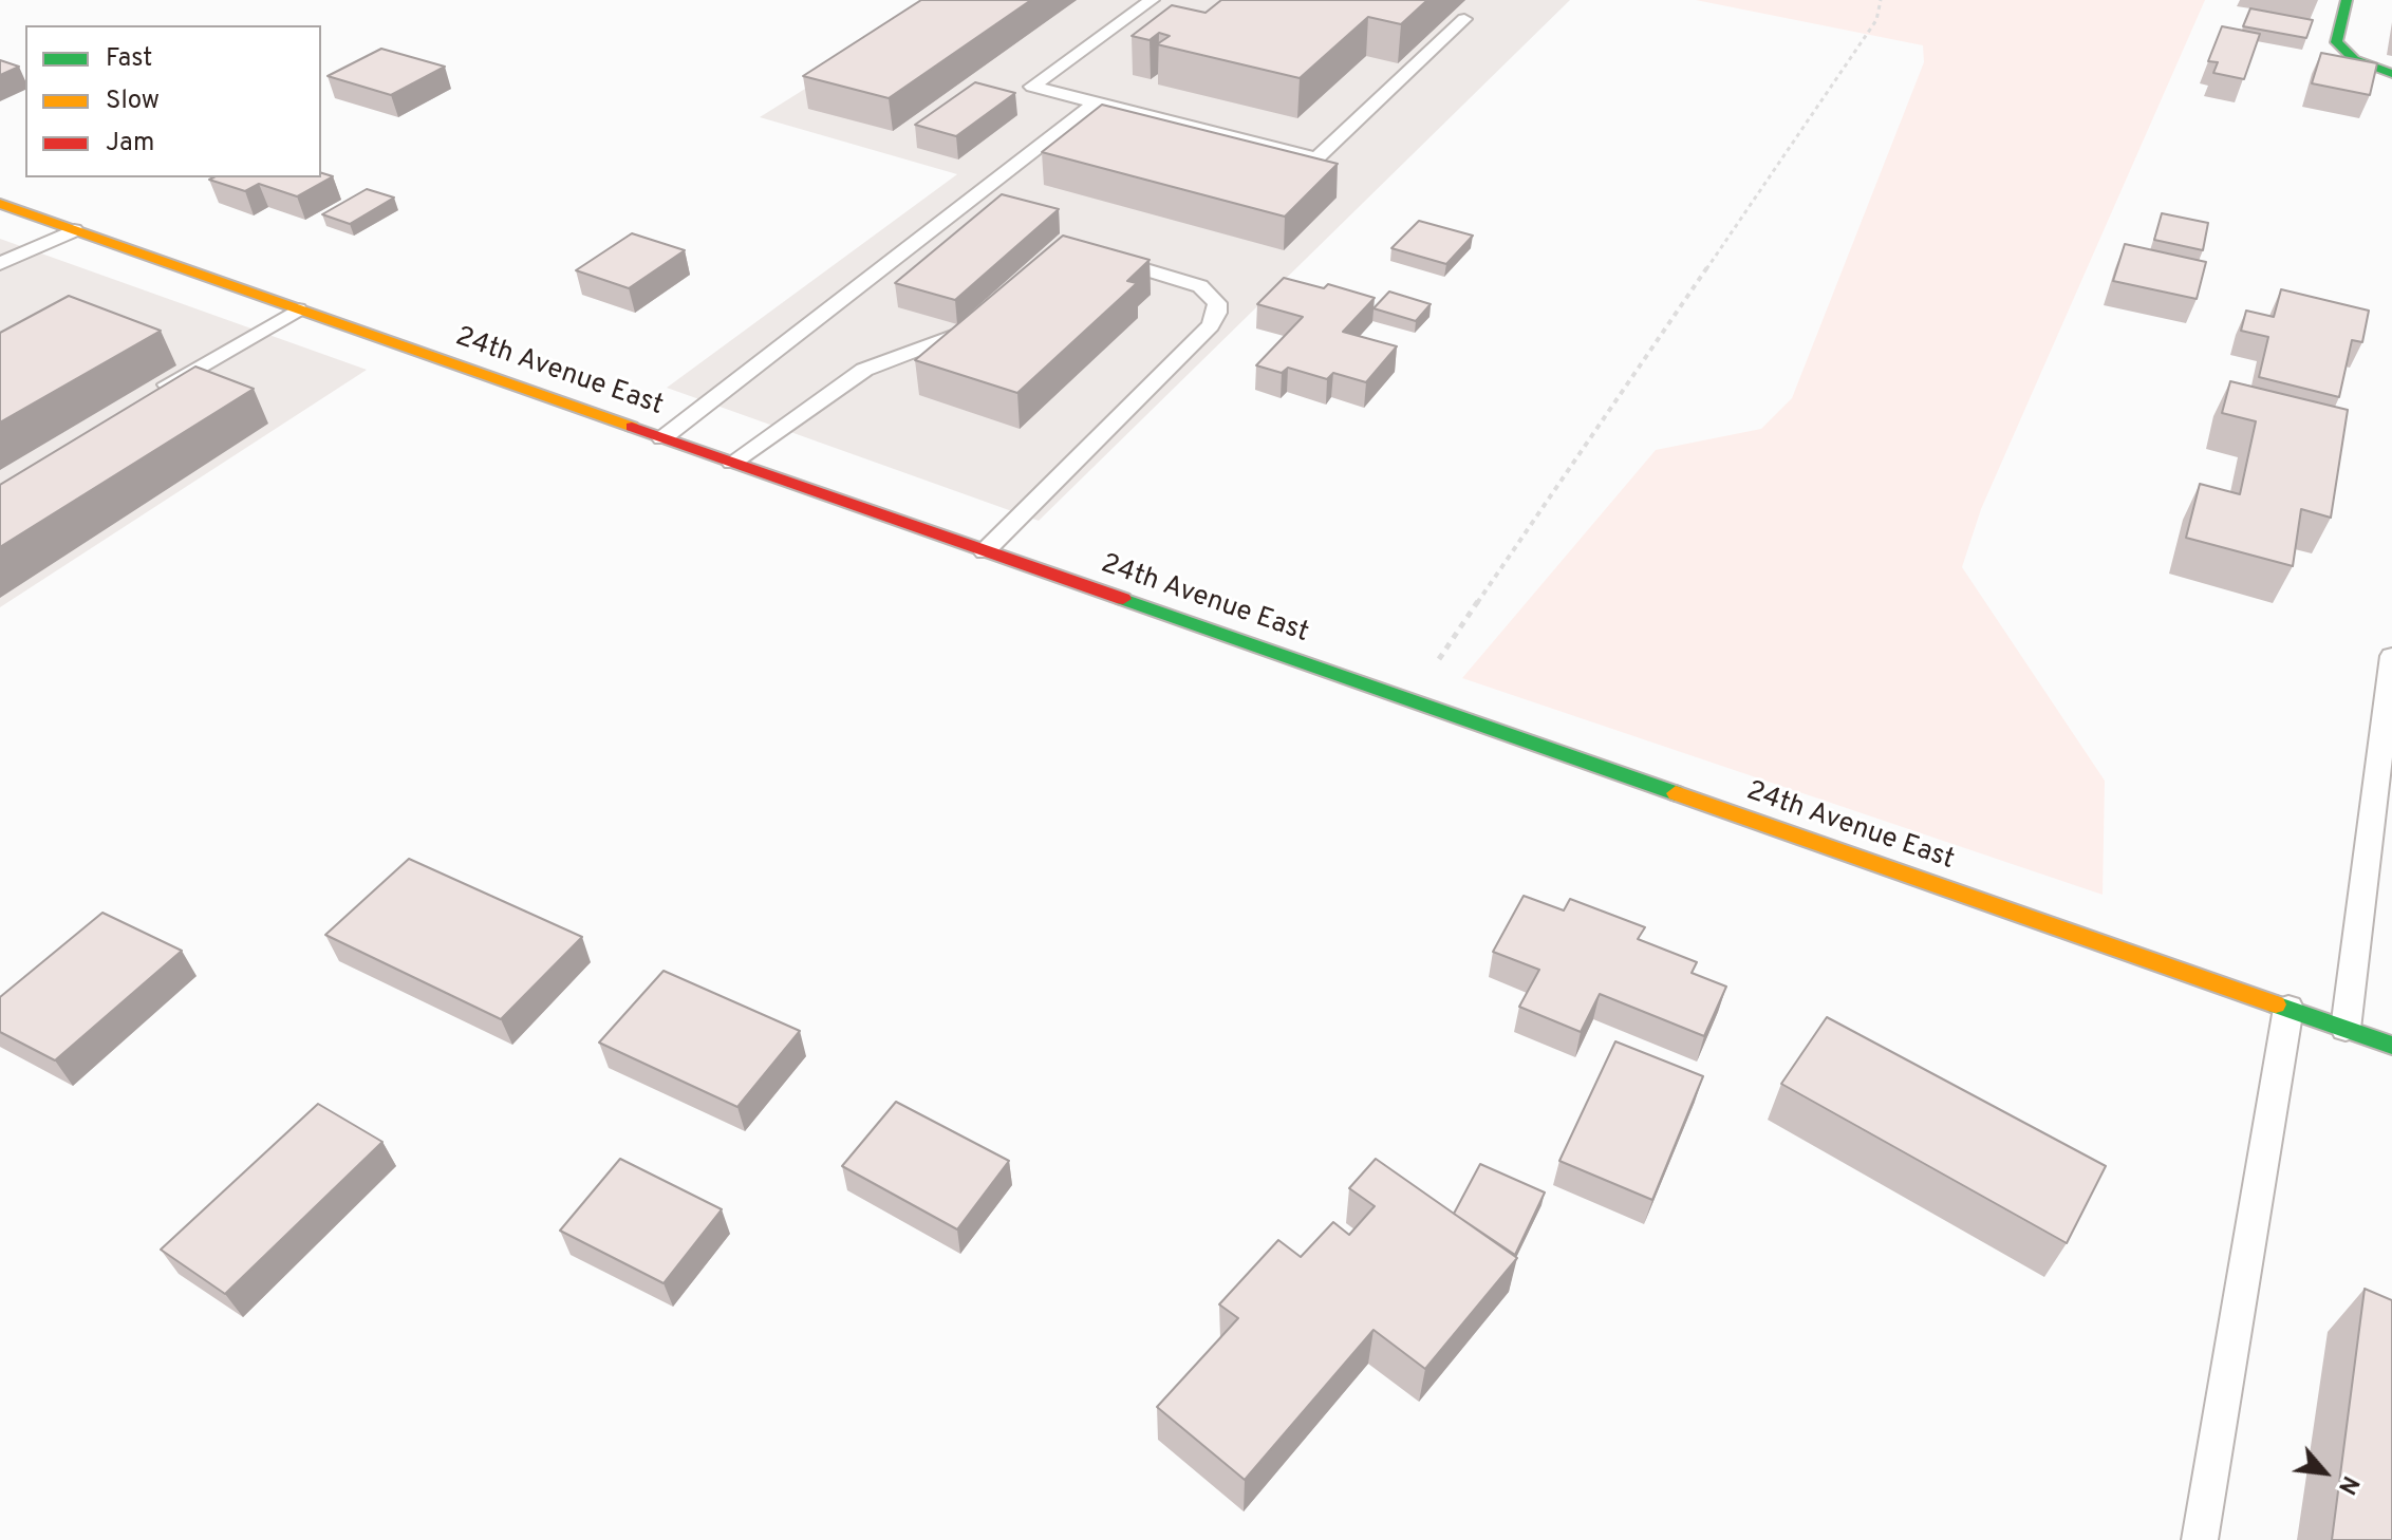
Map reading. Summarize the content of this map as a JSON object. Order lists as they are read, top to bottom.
{
  "streets": {
    "street": ["24th Avenue East"]
  },
  "legend": ["Fast", "Slow", "Jam"],
  "north": "bottom right"
}
